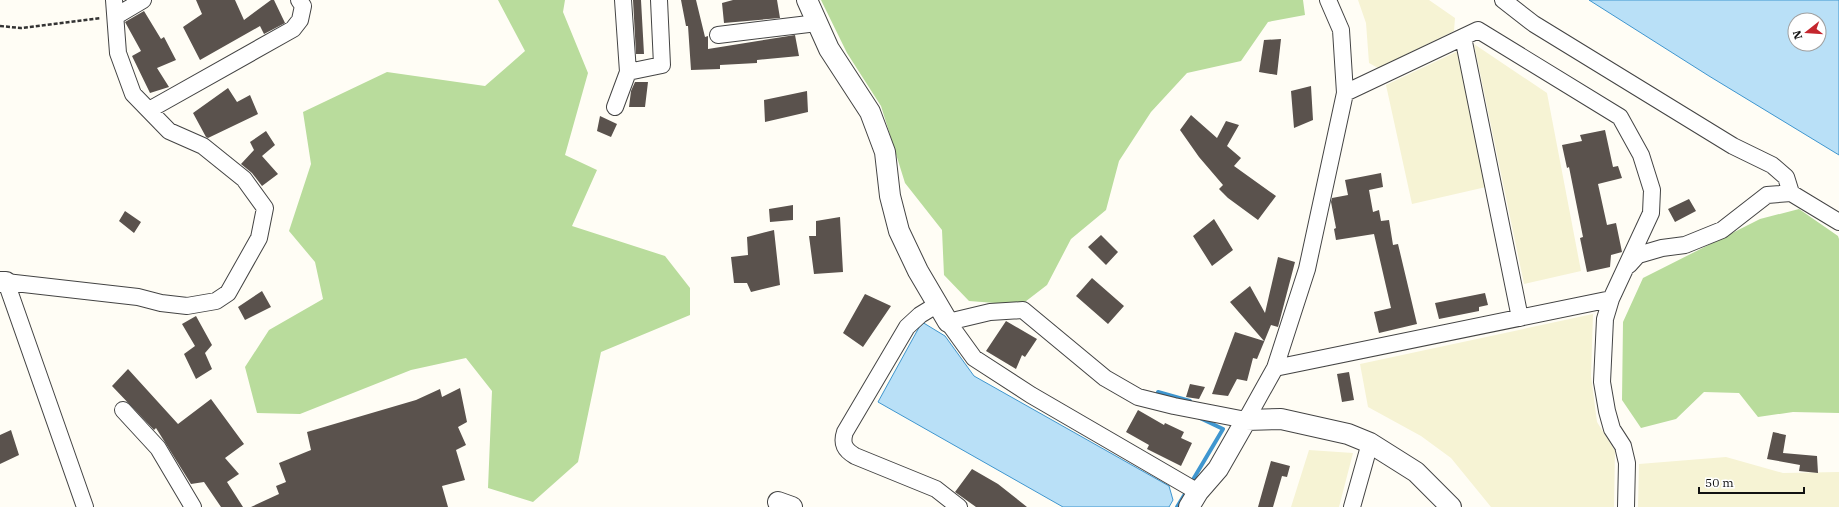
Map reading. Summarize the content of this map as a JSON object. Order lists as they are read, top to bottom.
{
  "scale_bar": "50 m",
  "north": "left"
}
